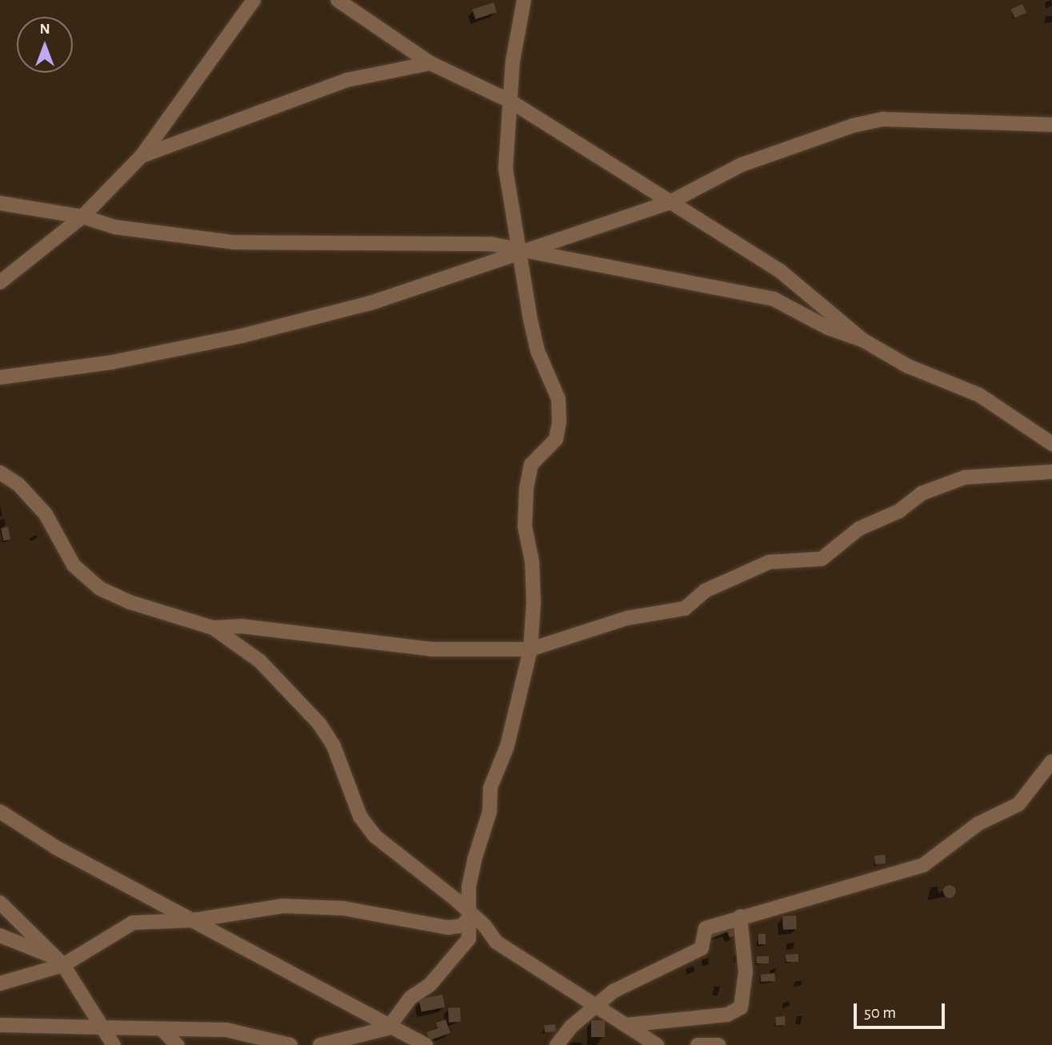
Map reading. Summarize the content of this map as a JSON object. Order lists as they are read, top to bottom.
{
  "scale_bar": "50 m",
  "north": "top"
}
